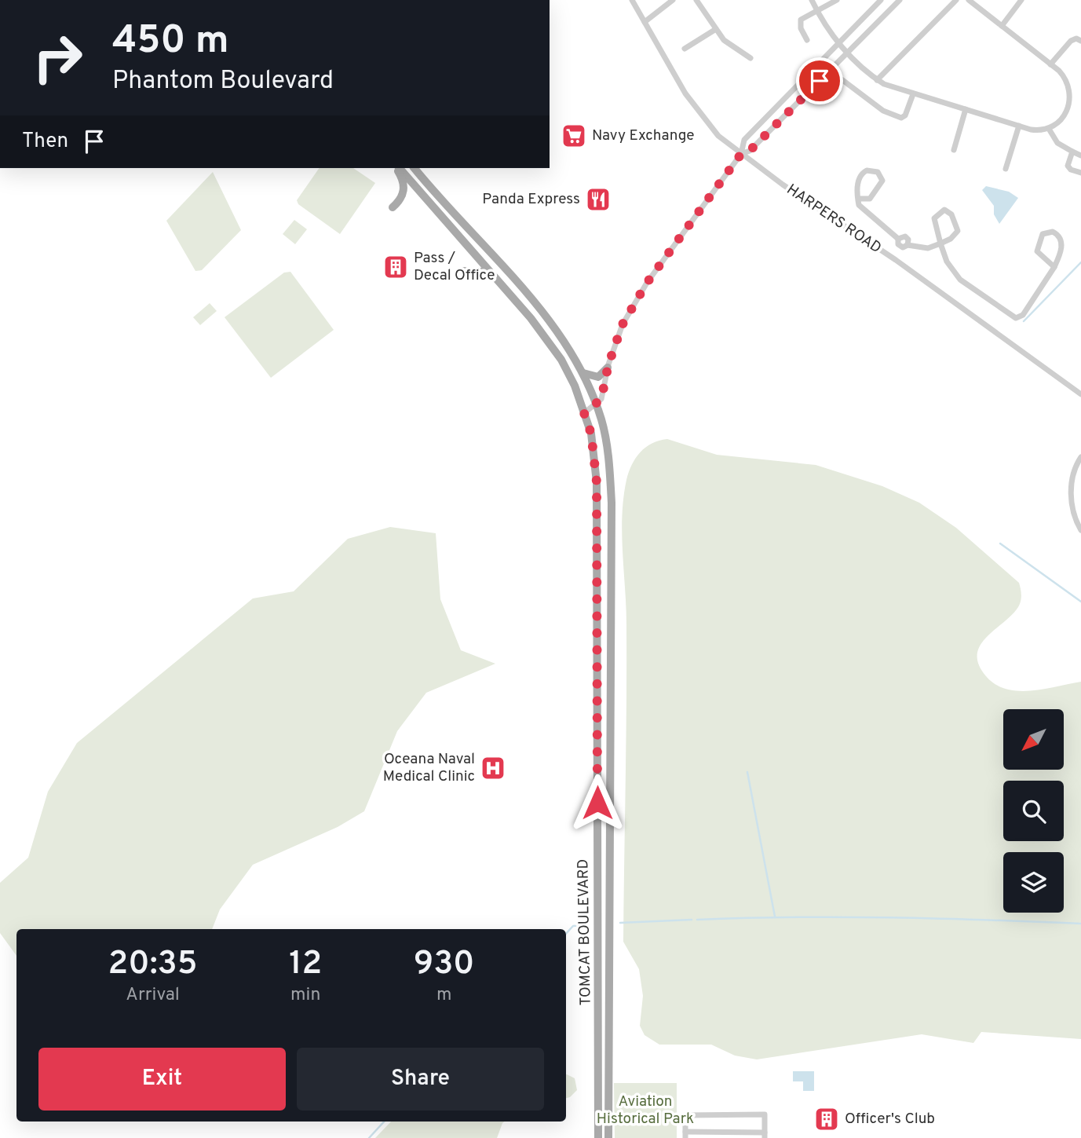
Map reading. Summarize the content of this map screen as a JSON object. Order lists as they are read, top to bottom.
{
  "streets": {
    "main road": ["TOMCAT BOULEVARD"],
    "street": ["HARPERS ROAD"]
  },
  "parks": ["Aviation Historical Park"],
  "places": {
    "supermarket": ["Navy Exchange"],
    "restaurant": ["Panda Express"],
    "building": ["Pass / Decal Office", "Officer's Club"],
    "hospital": ["Oceana Naval Medical Clinic"]
  },
  "north": "bottom left",
  "page": {
    "turn": ["450 m", "Phantom Boulevard"],
    "then": "Then",
    "eta": [
      "20:35",
      "Arrival",
      "12",
      "min",
      "930",
      "m"
    ],
    "buttons": ["Exit", "Share"]
  }
}
